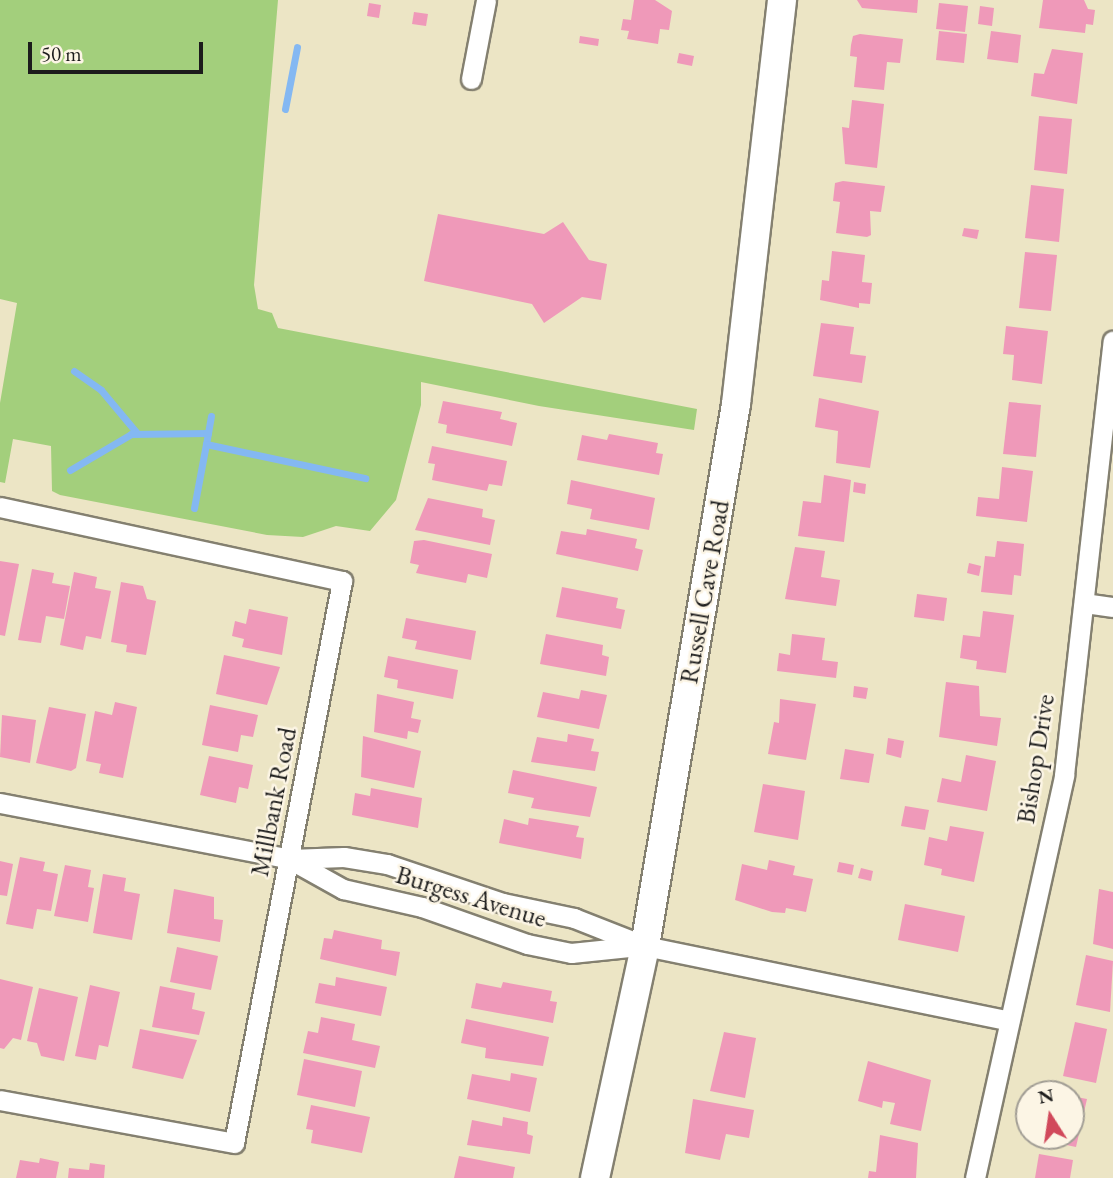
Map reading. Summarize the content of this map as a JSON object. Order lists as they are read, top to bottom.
{
  "streets": {
    "main road": ["Russell Cave Road"],
    "street": ["Bishop Drive", "Millbank Road", "Burgess Avenue"]
  },
  "crossings": [
    ["Russell Cave Road", "Burgess Avenue"],
    ["Bishop Drive", "Burgess Avenue"],
    ["Millbank Road", "Burgess Avenue"]
  ],
  "scale_bar": "50 m",
  "north": "top"
}
